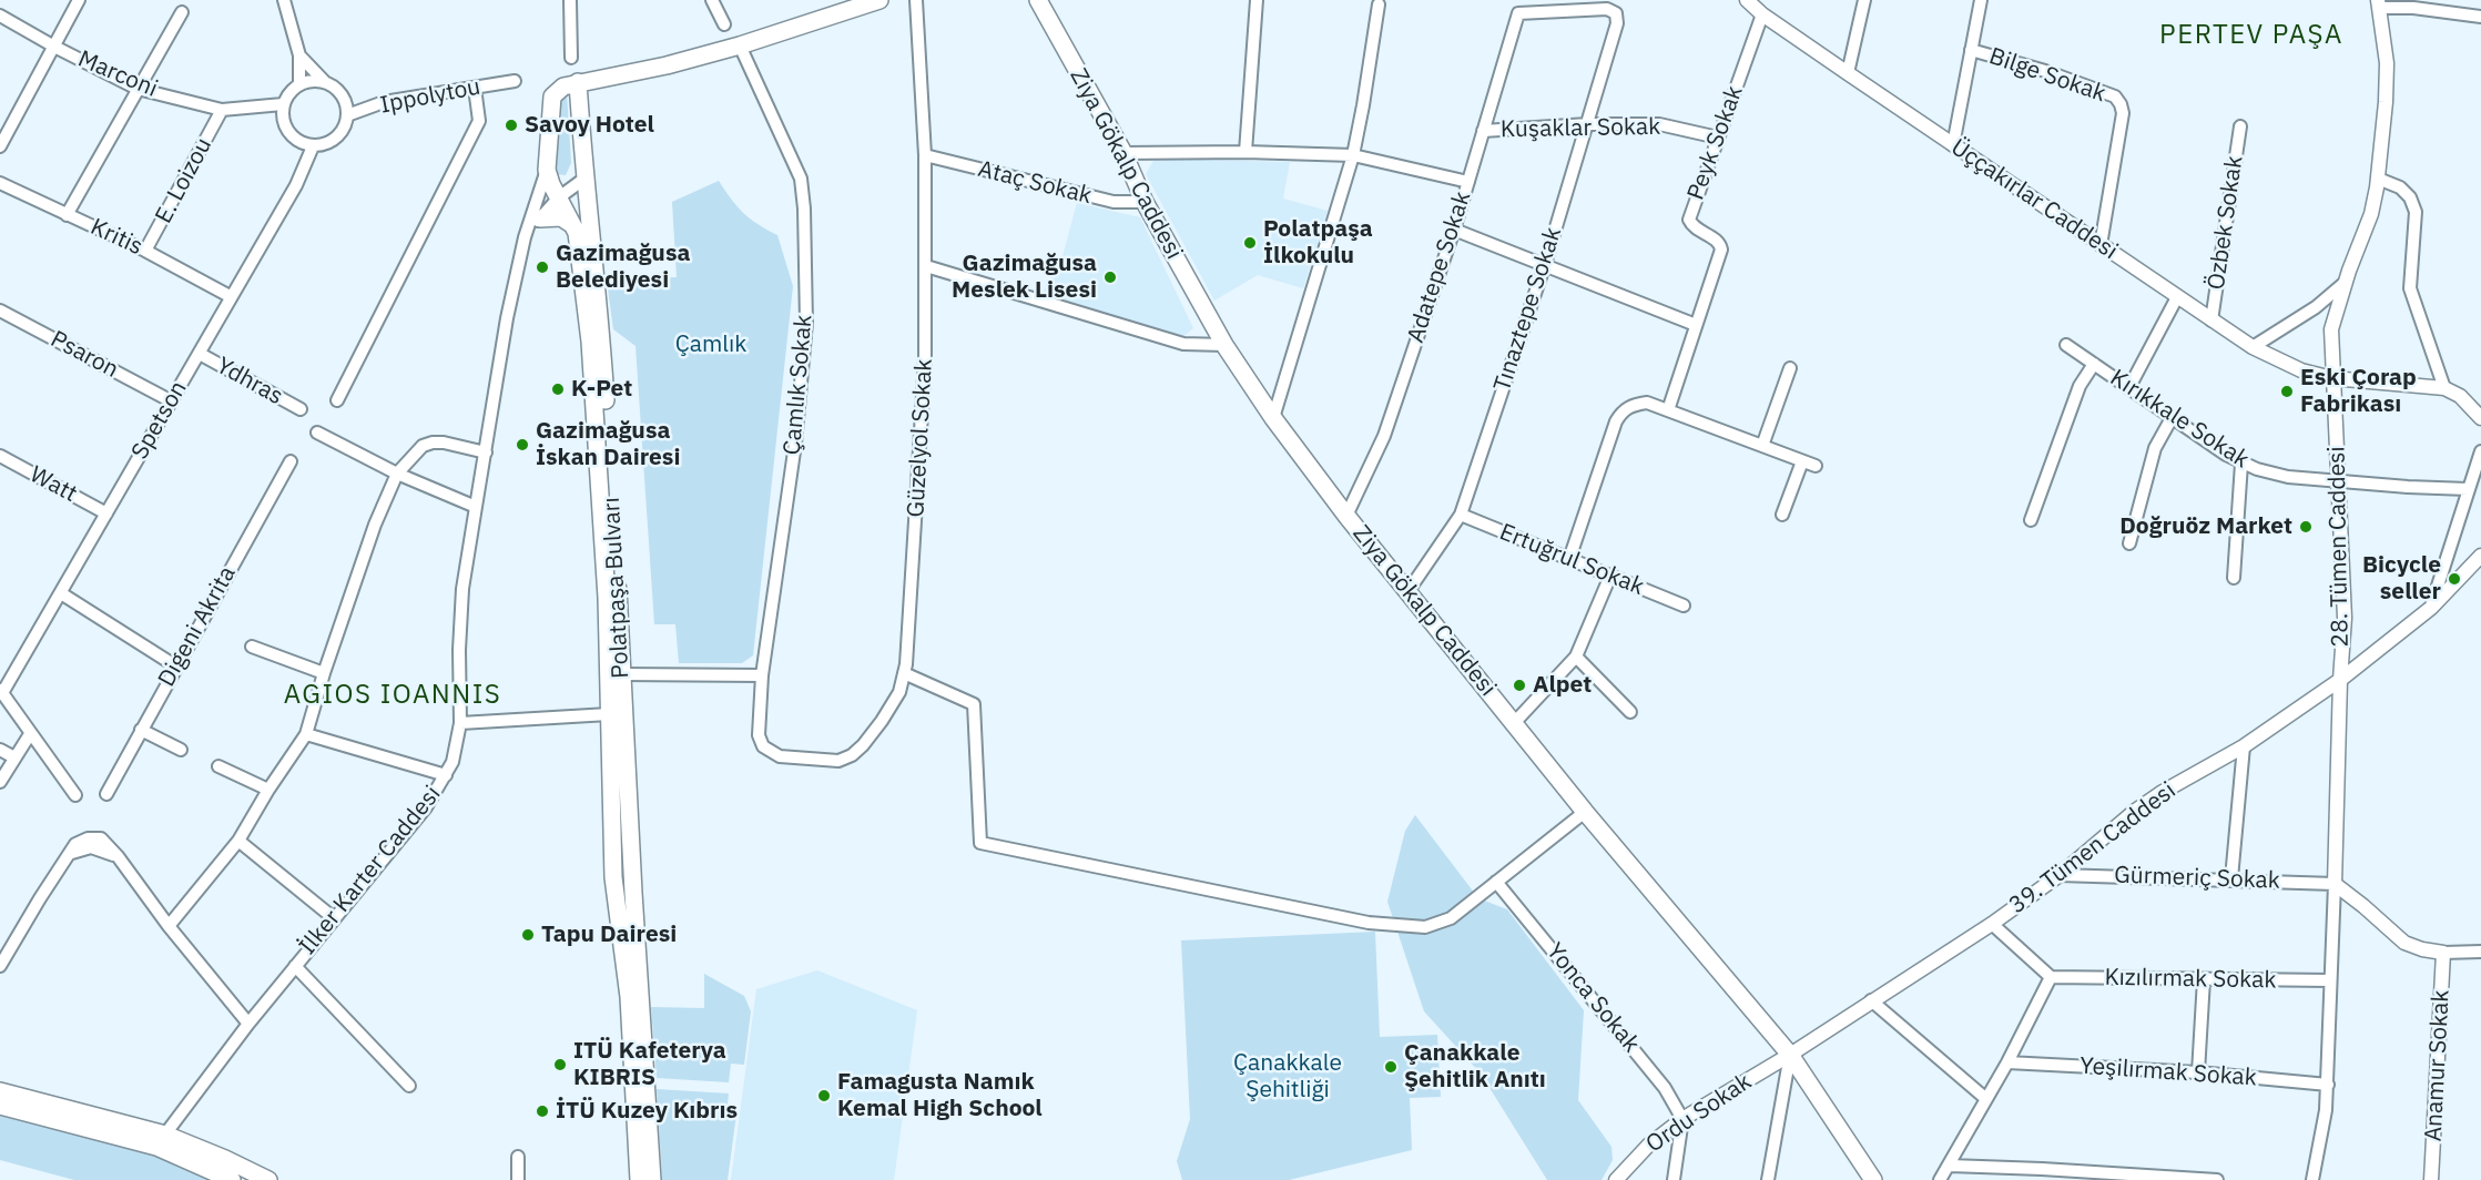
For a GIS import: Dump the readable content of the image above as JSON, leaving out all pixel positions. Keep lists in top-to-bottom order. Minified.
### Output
{"streets":{"main road":["Ziya Gökalp Caddesi","Polatpaşa Bulvarı"],"street":["Marconi","Bilge Sokak","Ippolytou","Kuşaklar Sokak","Peyk Sokak","E. Loizou","Ataç Sokak","Üççakırlar Caddesi","Özbek Sokak","Kritis","Adatepe Sokak","Tınaztepe Sokak","Psaron","Ydhras","Çamlık Sokak","Kırıkkale Sokak","Spetson","Güzelyol Sokak","Watt","28. Tümen Caddesi","Ertuğrul Sokak","Digeni Akrita","39. Tümen Caddesi","İlker Karter Caddesi","Gürmeriç Sokak","Kızılırmak Sokak","Yonca Sokak","Anamur Sokak","Yeşilırmak Sokak","Ordu Sokak"]},"crossings":[["Marconi","Ippolytou"],["Marconi","E. Loizou"],["Marconi","Spetson"],["Bilge Sokak","Üççakırlar Caddesi"],["Ippolytou","Spetson"],["Kuşaklar Sokak","Peyk Sokak"],["Kuşaklar Sokak","Adatepe Sokak"],["Kuşaklar Sokak","Tınaztepe Sokak"],["Peyk Sokak","Üççakırlar Caddesi"],["Ziya Gökalp Caddesi","Ataç Sokak"],["Ziya Gökalp Caddesi","Adatepe Sokak"],["Ziya Gökalp Caddesi","Tınaztepe Sokak"],["Ziya Gökalp Caddesi","39. Tümen Caddesi"],["Ziya Gökalp Caddesi","Ordu Sokak"],["E. Loizou","Kritis"],["Ataç Sokak","Güzelyol Sokak"],["Üççakırlar Caddesi","Özbek Sokak"],["Üççakırlar Caddesi","28. Tümen Caddesi"],["Kritis","Spetson"],["Adatepe Sokak","Tınaztepe Sokak"],["Tınaztepe Sokak","Ertuğrul Sokak"],["Psaron","Spetson"],["Ydhras","Spetson"],["Çamlık Sokak","Güzelyol Sokak"],["Kırıkkale Sokak","28. Tümen Caddesi"],["Spetson","Watt"],["28. Tümen Caddesi","39. Tümen Caddesi"],["28. Tümen Caddesi","Gürmeriç Sokak"],["28. Tümen Caddesi","Kızılırmak Sokak"],["28. Tümen Caddesi","Yeşilırmak Sokak"],["Polatpaşa Bulvarı","İlker Karter Caddesi"],["39. Tümen Caddesi","Gürmeriç Sokak"],["39. Tümen Caddesi","Ordu Sokak"],["Yonca Sokak","Ordu Sokak"]],"districts":["PERTEV PAŞA","AGIOS IOANNIS"],"parks":["Çamlık","Çanakkale Şehitliği"],"places":["Savoy Hotel","Polatpaşa İlkokulu","Gazimağusa Belediyesi","Gazimağusa Meslek Lisesi","K-Pet","Eski Çorap Fabrikası","Gazimağusa İskan Dairesi","Doğruöz Market","Bicycle seller","Alpet","Tapu Dairesi","ITÜ Kafeterya KIBRIS","Çanakkale Şehitlik Anıtı","Famagusta Namık Kemal High School","İTÜ Kuzey Kıbrıs"]}
